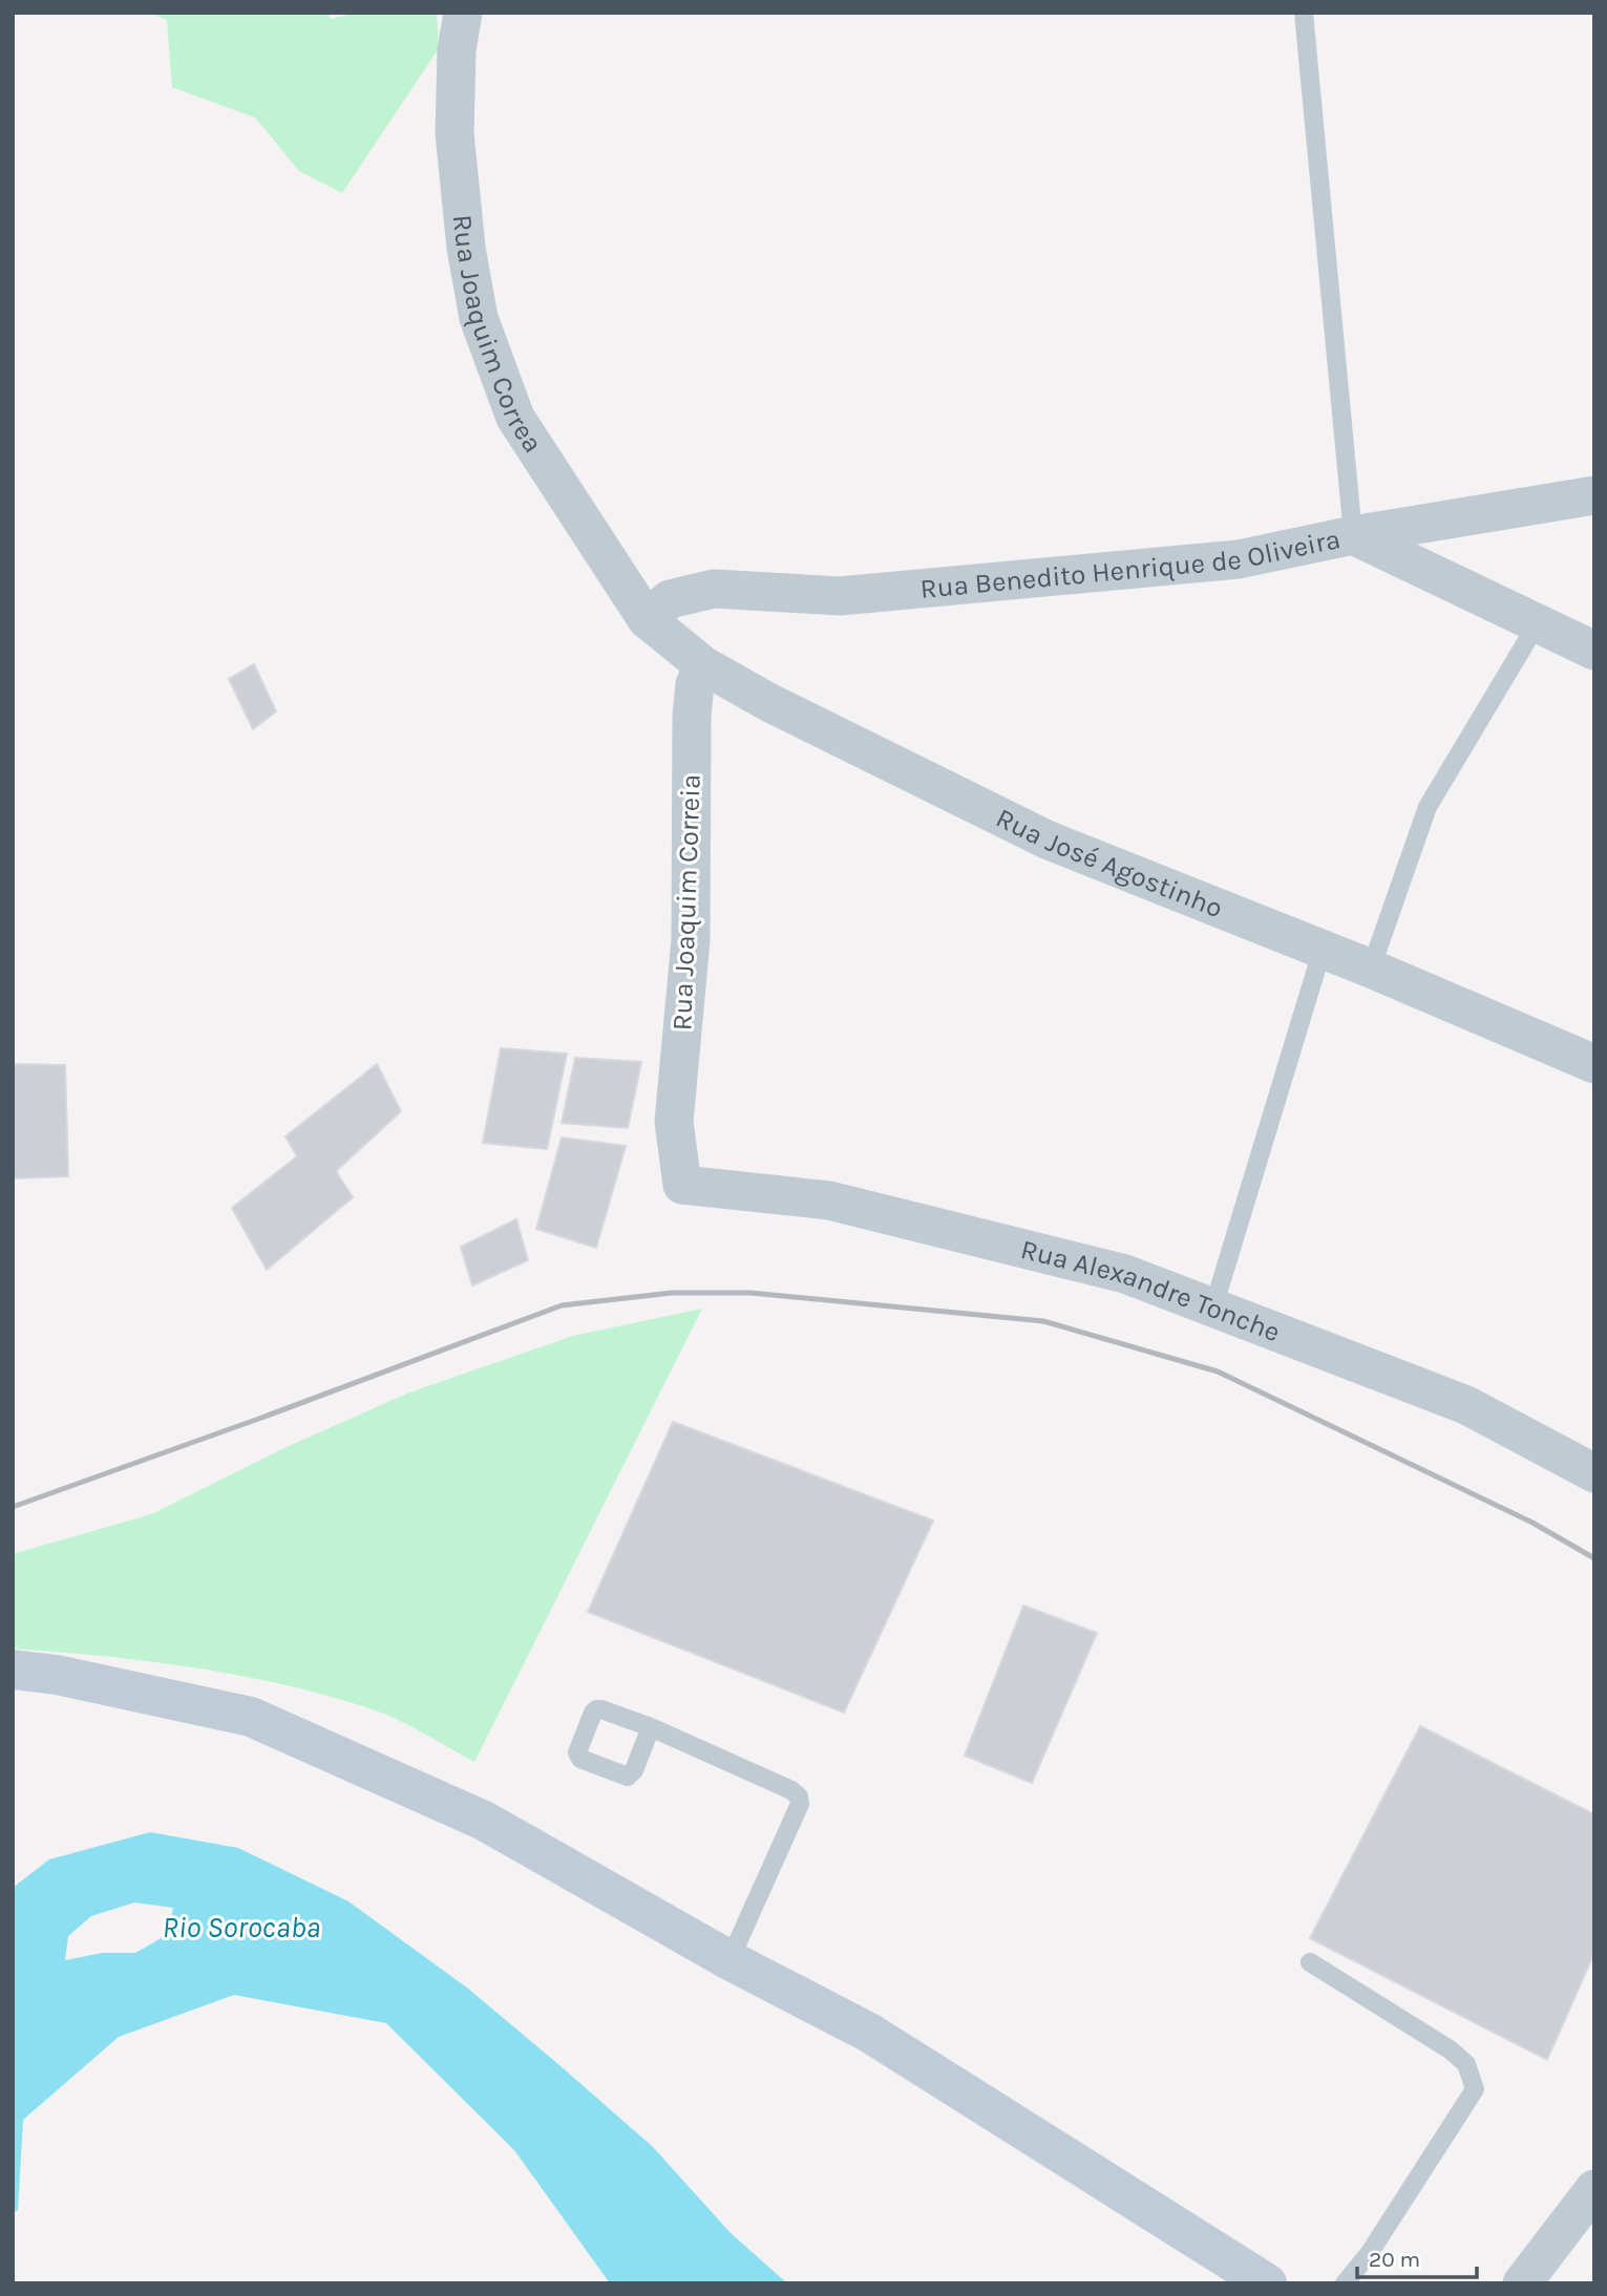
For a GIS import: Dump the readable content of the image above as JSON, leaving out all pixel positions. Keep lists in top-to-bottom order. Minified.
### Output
{"streets":{"street":["Rua Joaquim Correa","Rua Benedito Henrique de Oliveira","Rua José Agostinho","Rua Joaquim Correia","Rua Alexandre Tonche"]},"crossings":[["Rua Joaquim Correa","Rua Benedito Henrique de Oliveira"],["Rua Joaquim Correa","Rua José Agostinho"],["Rua Benedito Henrique de Oliveira","Rua José Agostinho"],["Rua José Agostinho","Rua Joaquim Correia"],["Rua Joaquim Correia","Rua Alexandre Tonche"]],"water":["Rio Sorocaba"],"scale_bar":"20 m"}
